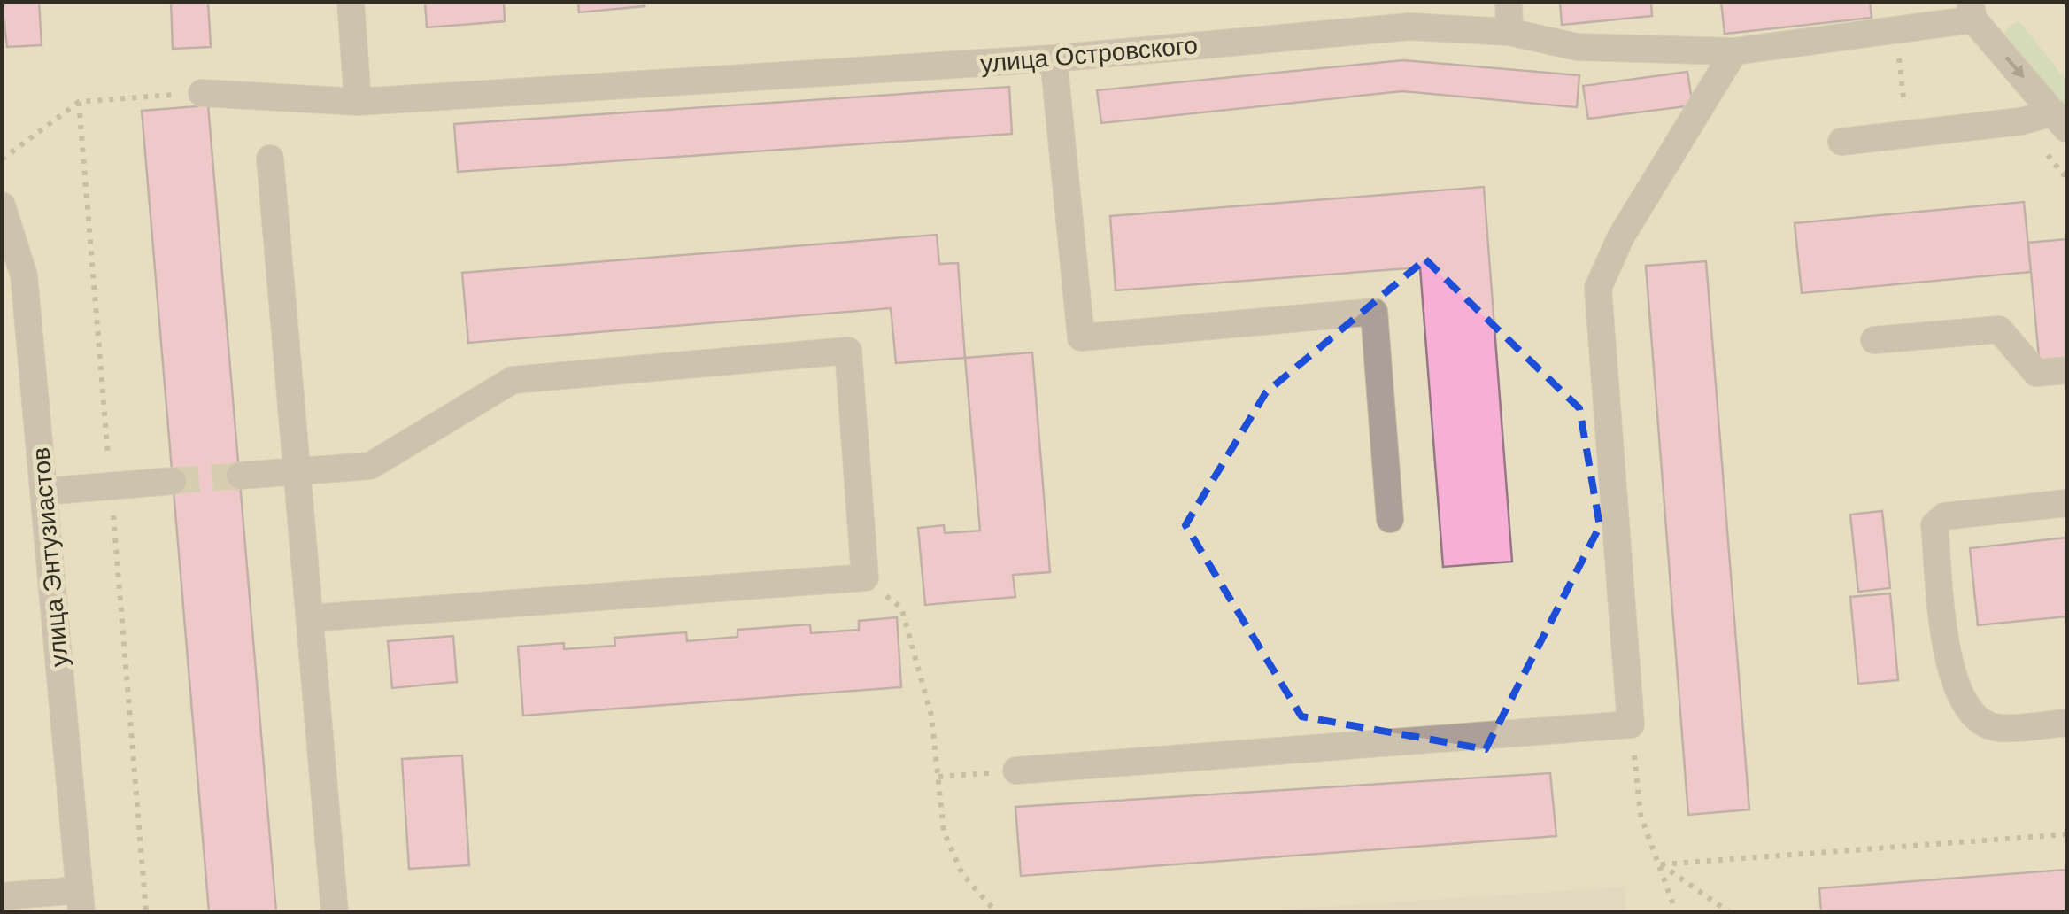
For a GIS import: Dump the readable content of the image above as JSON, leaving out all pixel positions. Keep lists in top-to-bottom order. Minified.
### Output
{"streets":{"street":["улица Островского","улица Энтузиастов"]}}
